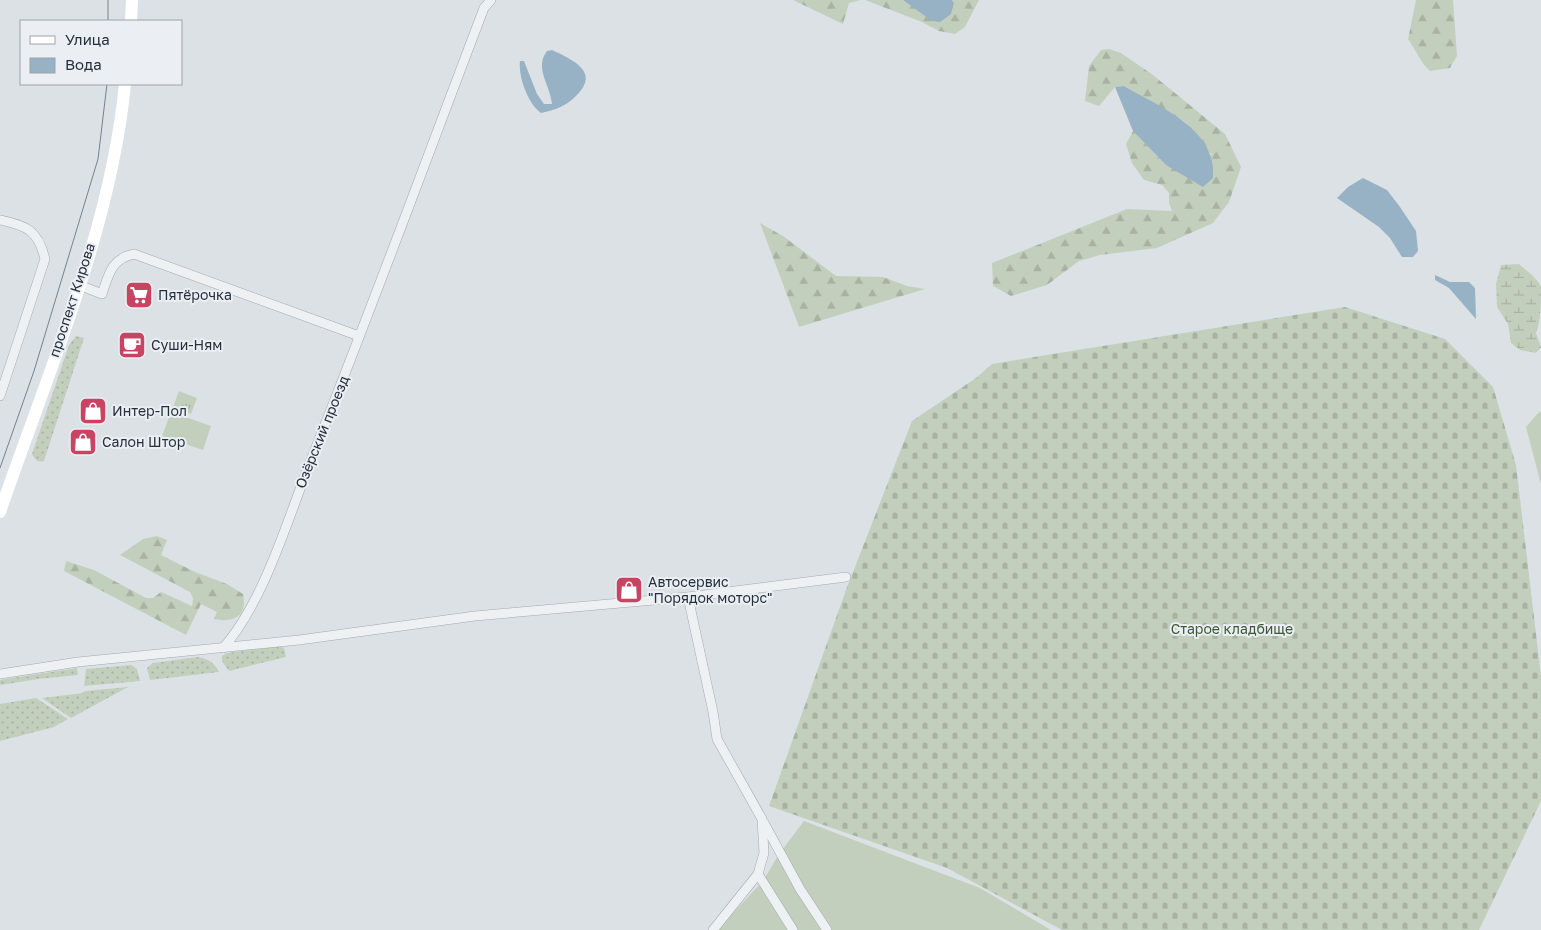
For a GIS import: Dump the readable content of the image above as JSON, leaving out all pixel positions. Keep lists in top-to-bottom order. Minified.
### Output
{"streets":{"main road":["проспект Кирова"],"street":["Озёрский проезд"]},"parks":["Старое кладбище"],"places":{"supermarket":["Пятёрочка"],"cafe":["Суши-Ням"],"shop":["Интер-Пол","Салон Штор","Автосервис \"Порядок моторс\""]},"legend":["Улица","Вода"]}
